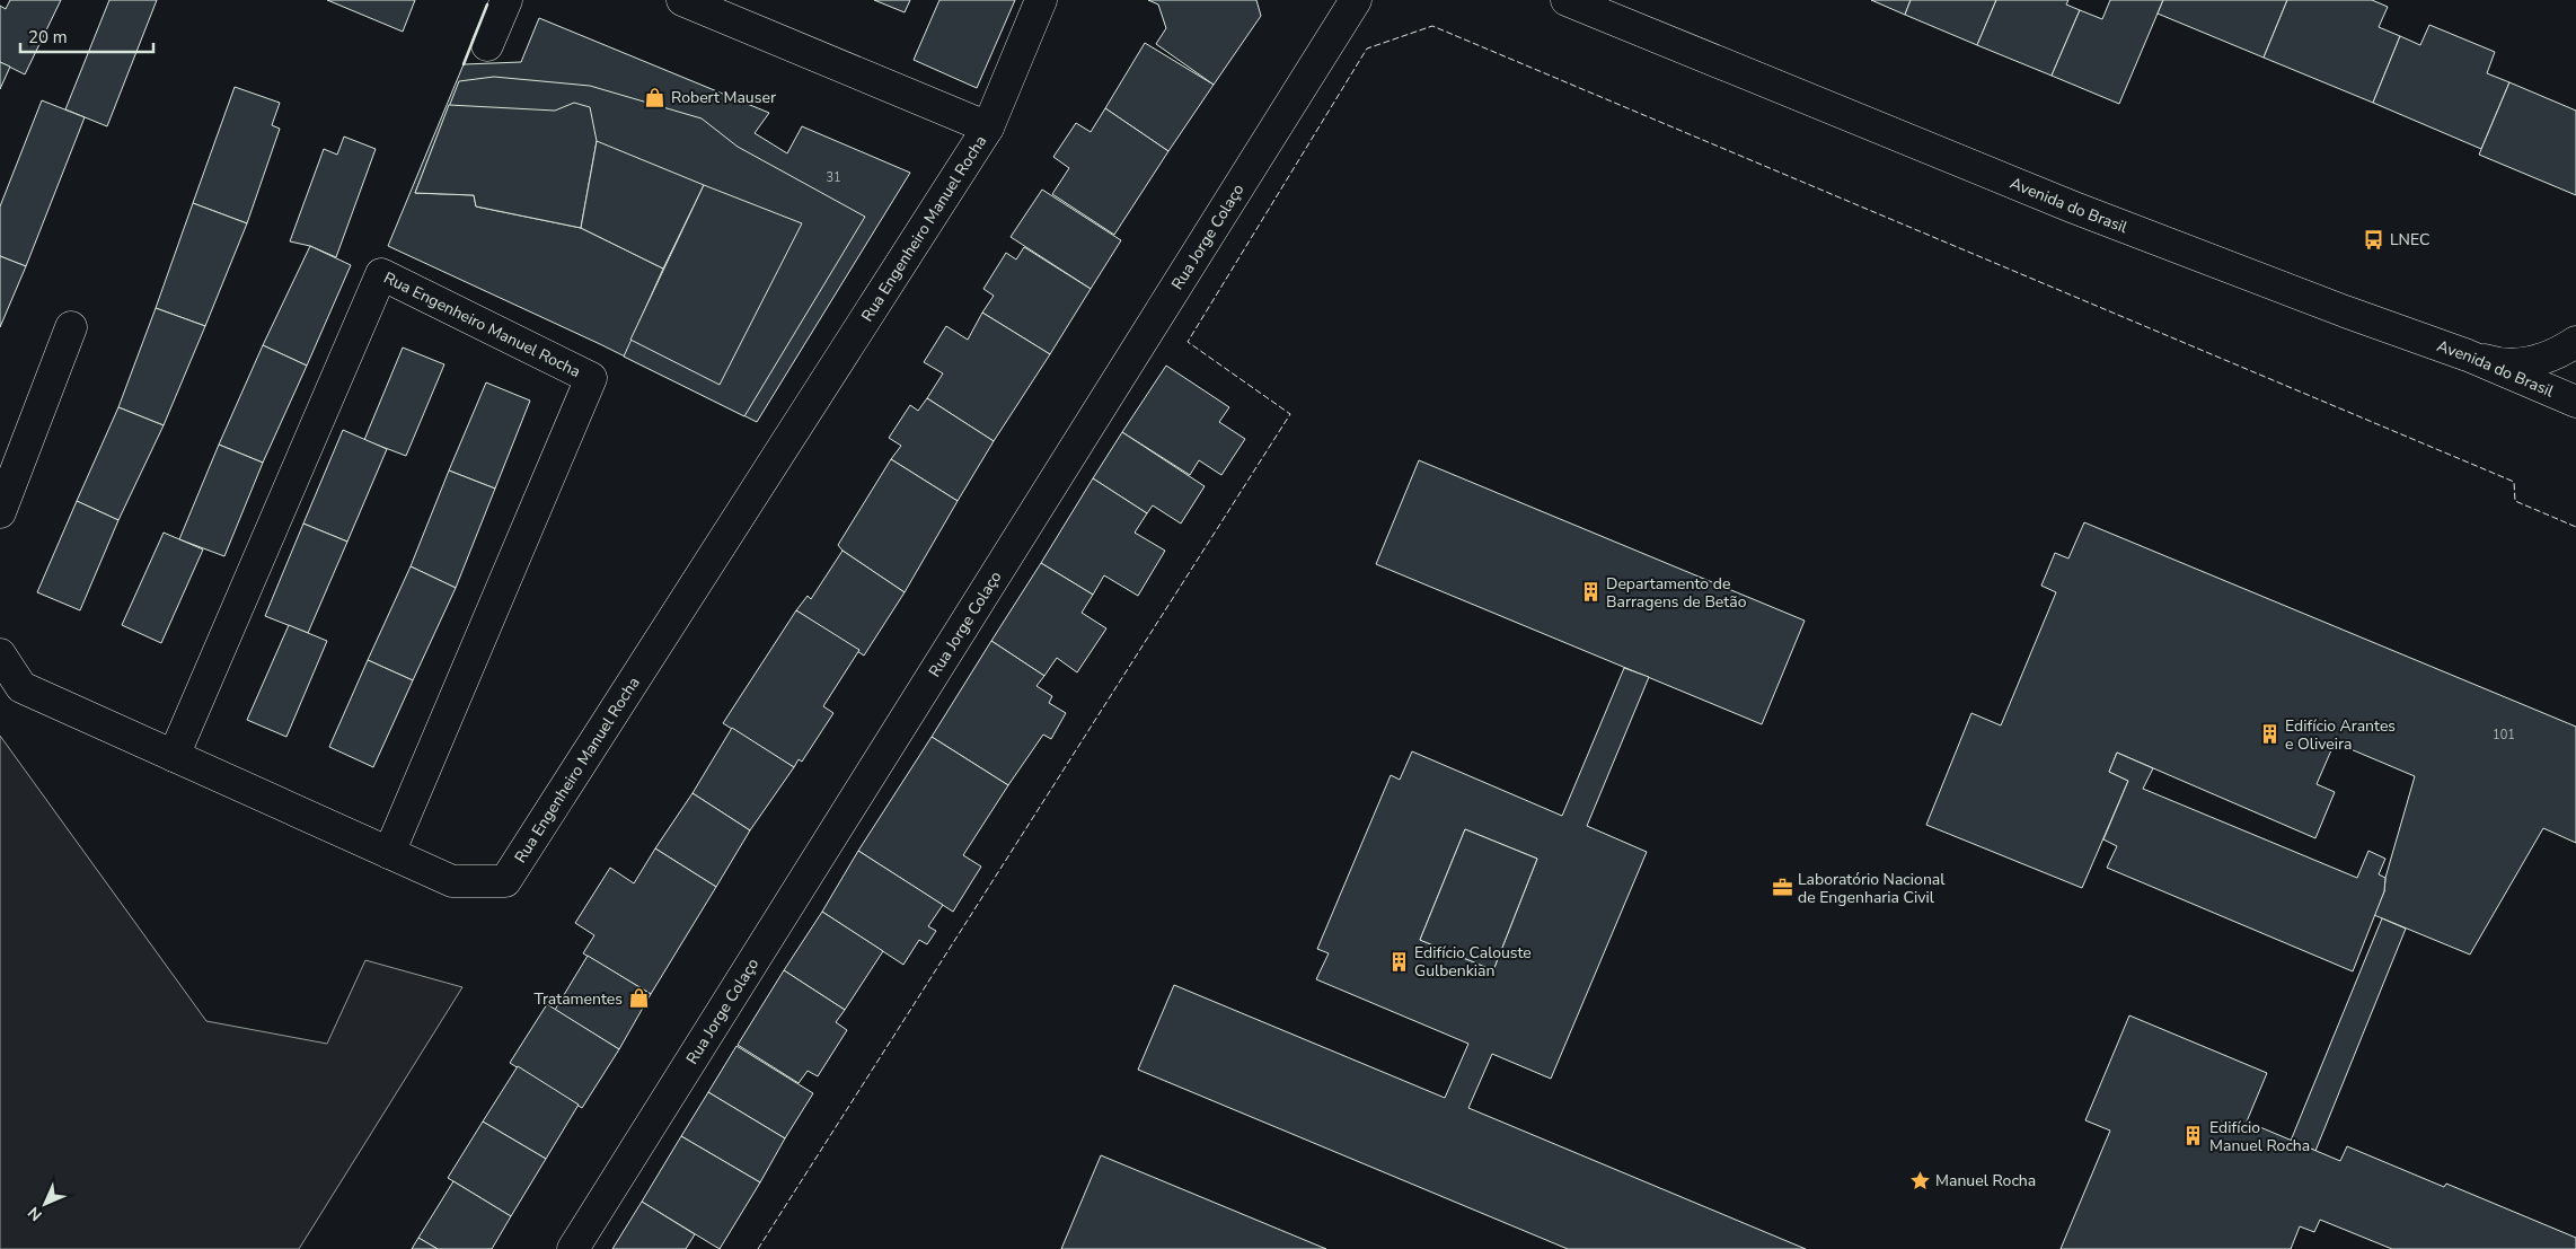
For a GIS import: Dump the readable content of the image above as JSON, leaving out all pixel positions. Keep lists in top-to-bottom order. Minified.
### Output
{"streets":{"street":["Avenida do Brasil","Rua Engenheiro Manuel Rocha","Rua Jorge Colaço"]},"places":{"shop":["Robert Mauser","Tratamentes"],"bus stop":["LNEC"],"building":["Departamento de Barragens de Betão","Edifício Arantes e Oliveira","Edifício Calouste Gulbenkian","Edifício Manuel Rocha"],"office":["Laboratório Nacional de Engenharia Civil"],"place":["Manuel Rocha"]},"house_numbers":["31","101"],"scale_bar":"20 m","north":"bottom left"}
